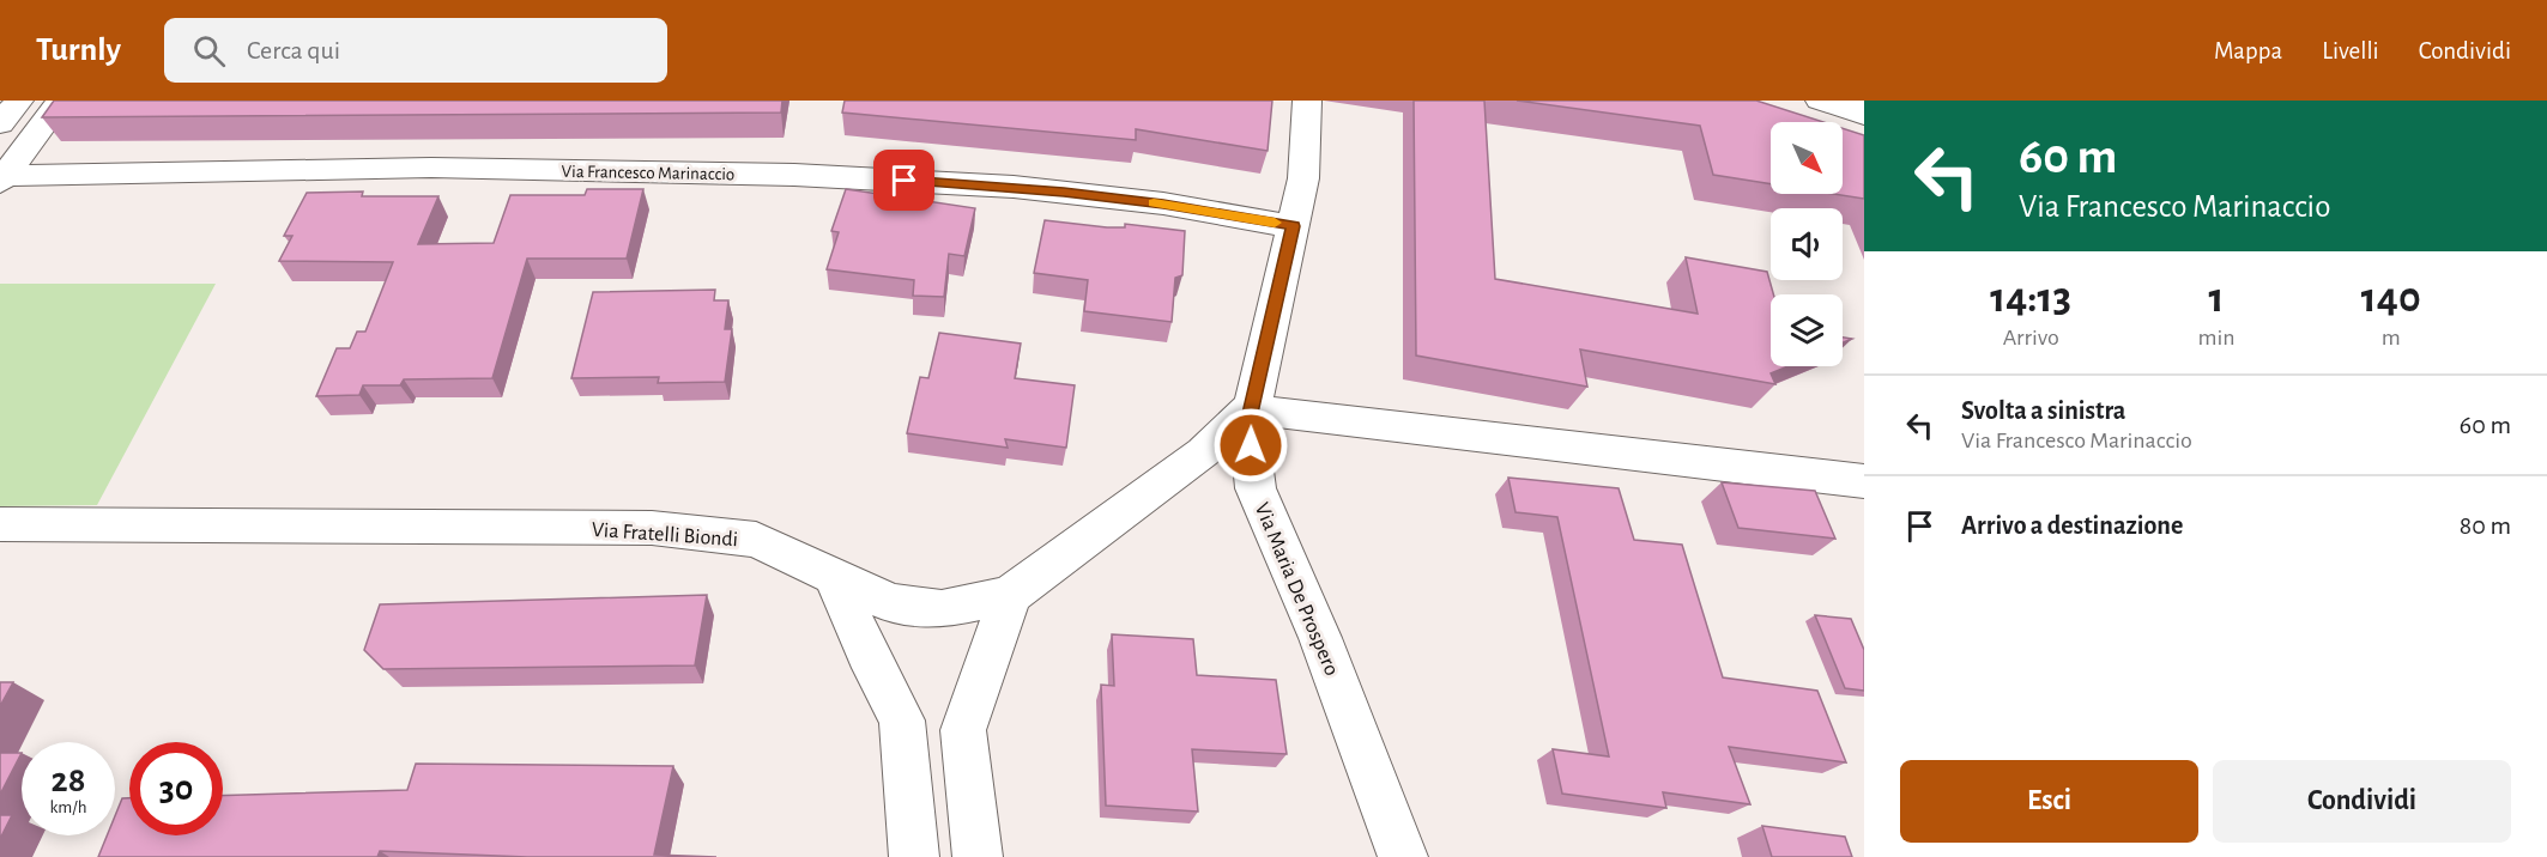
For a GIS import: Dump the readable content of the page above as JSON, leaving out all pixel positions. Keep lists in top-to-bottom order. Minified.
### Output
{"streets":{"street":["Via Francesco Marinaccio","Via Fratelli Biondi","Via Maria De Prospero"]},"crossings":[["Via Francesco Marinaccio","Via Maria De Prospero"],["Via Fratelli Biondi","Via Maria De Prospero"]],"north":"bottom right","page":{"header":"Turnly","search":"Cerca qui","nav":["Mappa","Livelli","Condividi"],"turn":["60 m","Via Francesco Marinaccio"],"eta":["14:13","Arrivo","1","min","140","m"],"list":[{"name":"Svolta a sinistra","note":"Via Francesco Marinaccio","value":"60 m"},{"name":"Arrivo a destinazione","value":"80 m"}],"speed":"28 km/h","limit":"30","buttons":["Esci","Condividi"]}}
